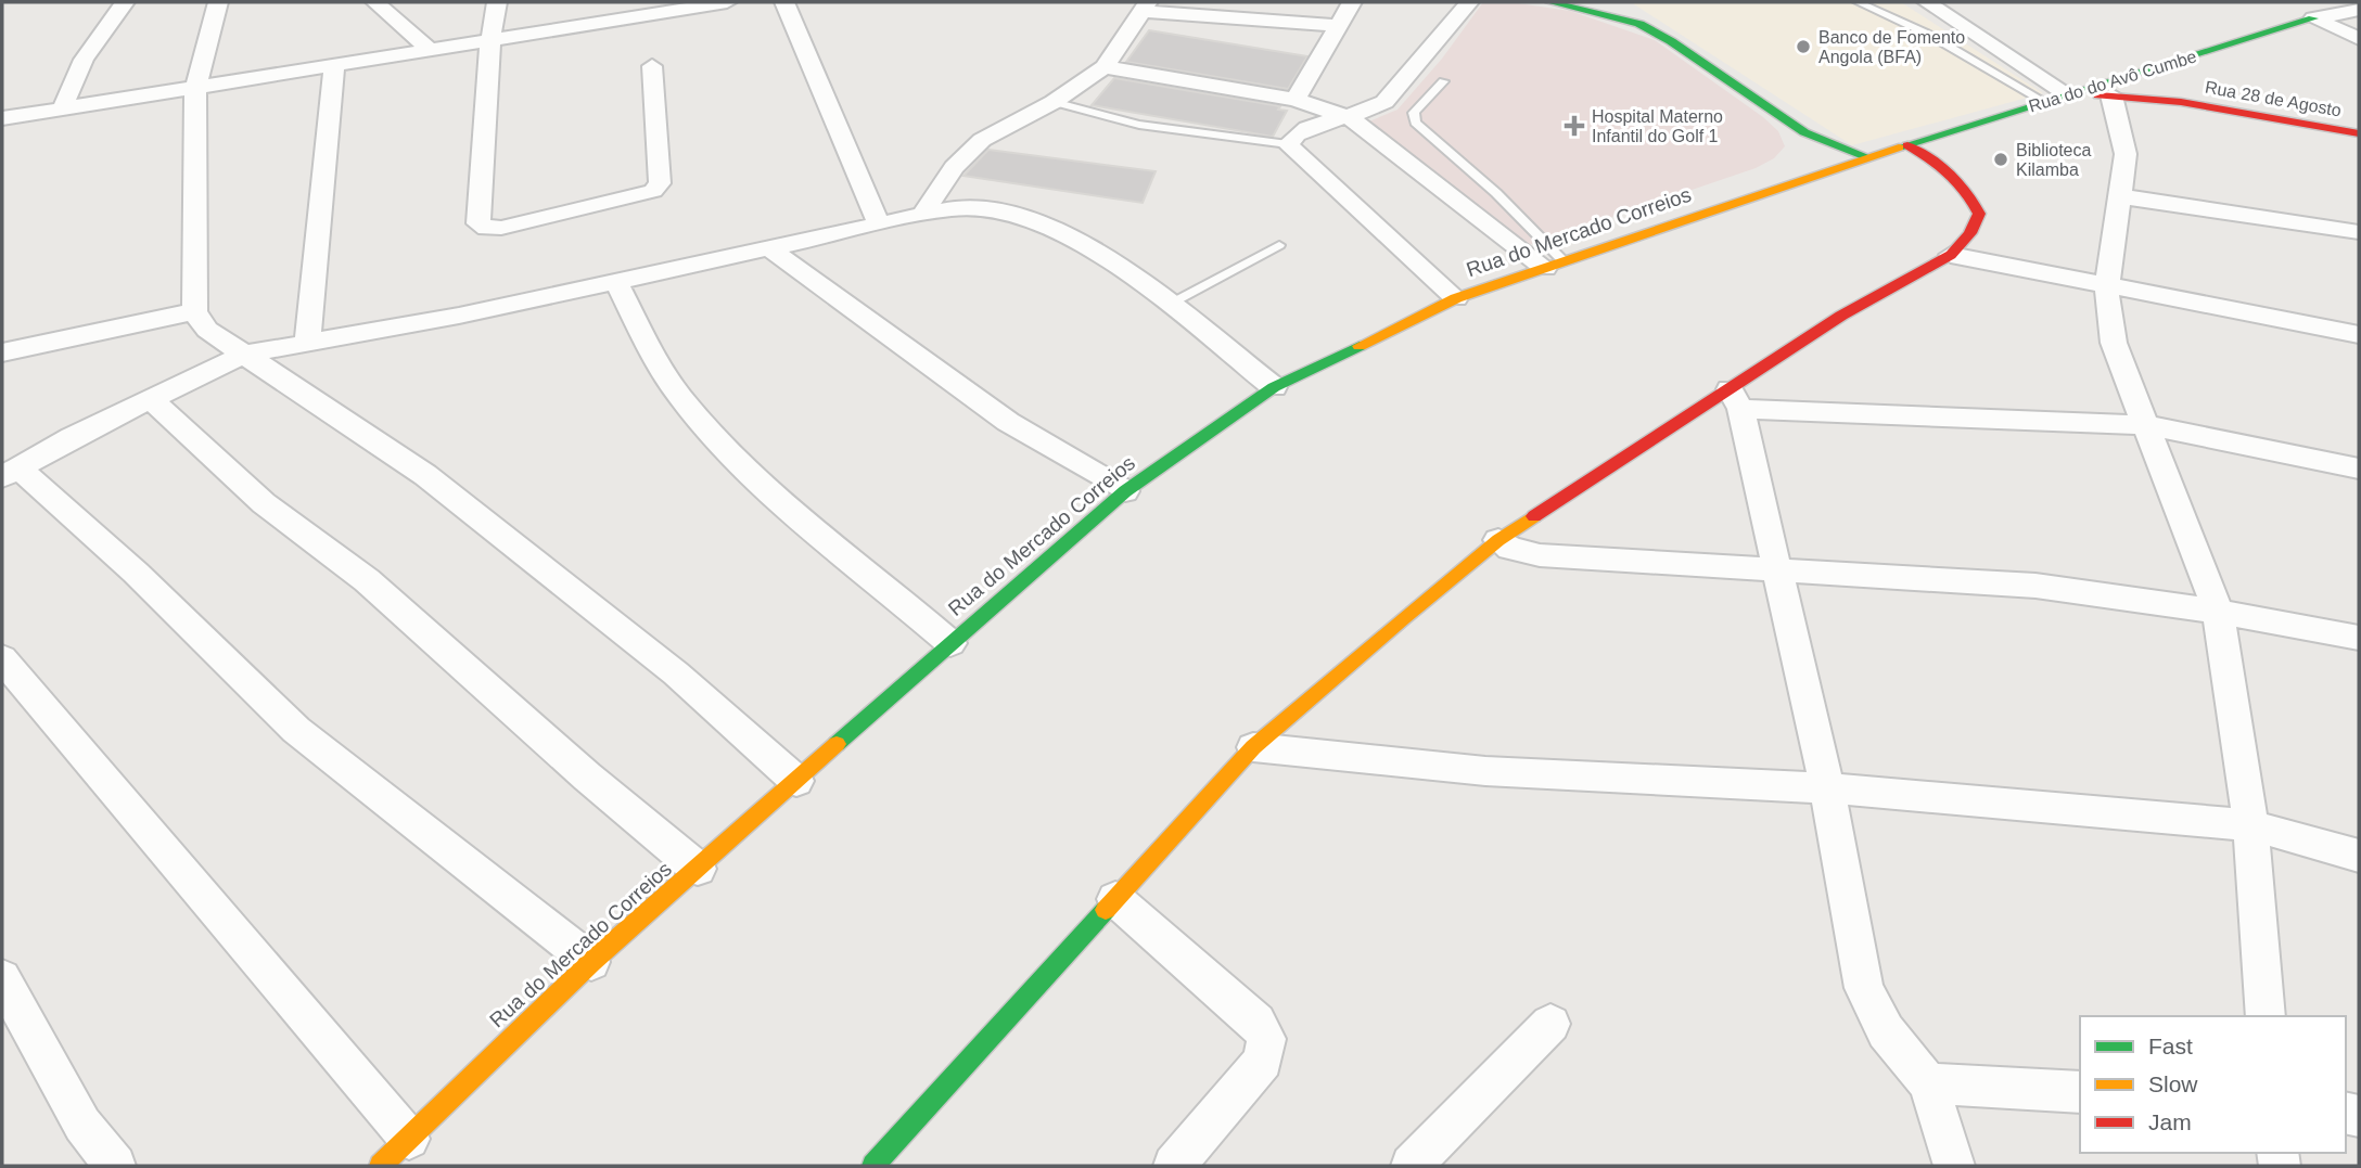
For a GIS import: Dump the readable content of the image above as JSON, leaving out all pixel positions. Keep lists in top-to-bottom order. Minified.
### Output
{"streets":{"street":["Rua do do Avô Cumbe","Rua 28 de Agosto","Rua do Mercado Correios"]},"crossings":[["Rua do do Avô Cumbe","Rua 28 de Agosto"],["Rua do do Avô Cumbe","Rua do Mercado Correios"]],"places":{"other":["Banco de Fomento Angola (BFA)","Biblioteca Kilamba"],"health":["Hospital Materno Infantil do Golf 1"]},"legend":["Fast","Slow","Jam"]}
